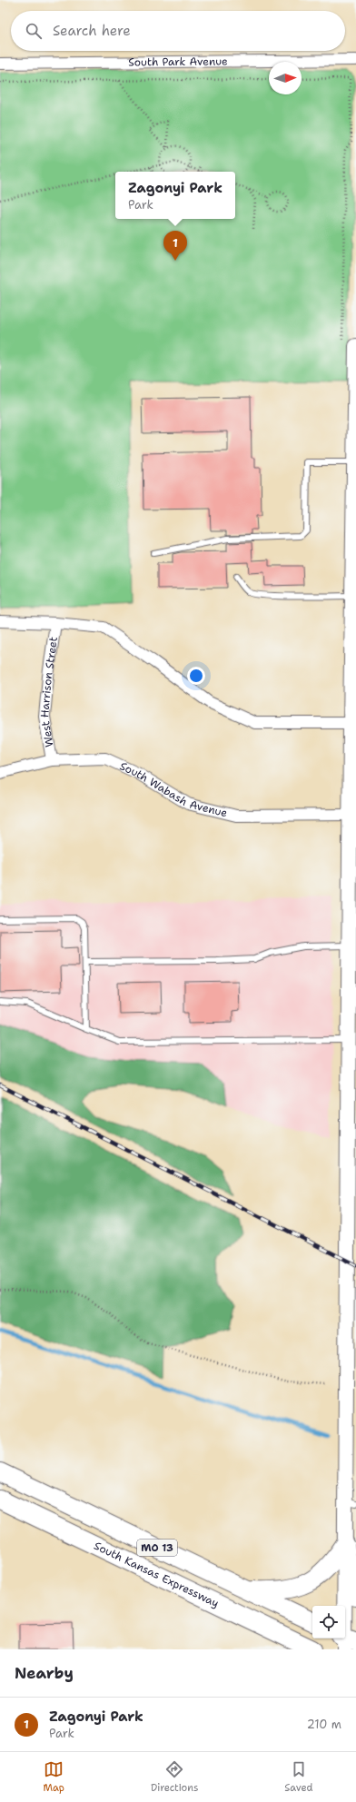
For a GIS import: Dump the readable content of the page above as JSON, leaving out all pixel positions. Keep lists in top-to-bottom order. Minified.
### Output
{"streets":{"main road":["MO 13","South Kansas Expressway"],"street":["South Park Avenue","West Harrison Street","South Wabash Avenue"]},"crossings":[["West Harrison Street","South Wabash Avenue"]],"north":"right","page":{"search":"Search here","popup":["Zagonyi Park","Park"],"pins":"1","heading":"Nearby","list":[{"mark":"1","name":"Zagonyi Park","note":"Park","value":"210 m"}],"nav":["Map","Directions","Saved"]}}
